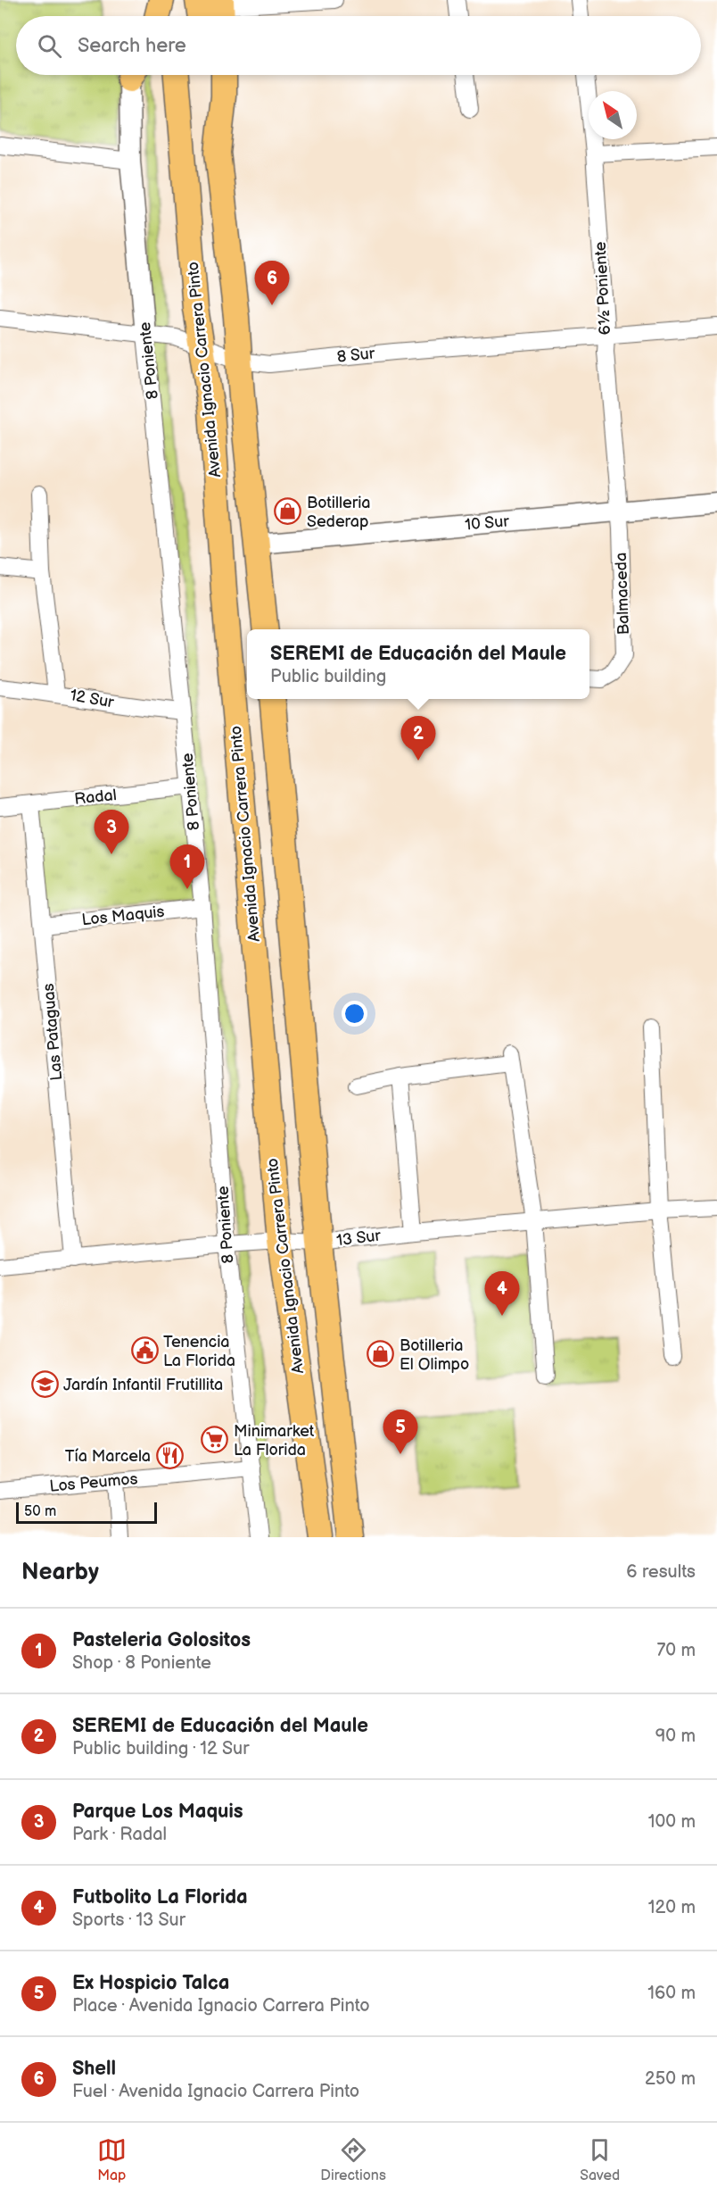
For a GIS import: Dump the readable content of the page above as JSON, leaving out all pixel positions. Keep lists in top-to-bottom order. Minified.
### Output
{"streets":{"main road":["Avenida Ignacio Carrera Pinto"],"street":["6½ Poniente","8 Sur","8 Poniente","10 Sur","Balmaceda","12 Sur","Radal","Los Maquis","Las Pataguas","13 Sur","Los Peumos"]},"crossings":[["6½ Poniente","8 Sur"],["6½ Poniente","10 Sur"],["6½ Poniente","Balmaceda"],["8 Sur","8 Poniente"],["8 Sur","Avenida Ignacio Carrera Pinto"],["8 Poniente","12 Sur"],["8 Poniente","Radal"],["8 Poniente","Los Maquis"],["8 Poniente","13 Sur"],["8 Poniente","Los Peumos"],["Avenida Ignacio Carrera Pinto","13 Sur"],["10 Sur","Balmaceda"],["Radal","Las Pataguas"],["Los Maquis","Las Pataguas"],["Las Pataguas","13 Sur"]],"places":{"shop":["Botilleria Sederap","Botilleria El Olimpo"],"public building":["Tenencia La Florida"],"school or university":["Jardín Infantil Frutillita"],"supermarket":["Minimarket La Florida"],"restaurant":["Tía Marcela"]},"scale_bar":"50 m","north":"top left","page":{"search":"Search here","pins":["6","2","3","1","4","5"],"popup":["SEREMI de Educación del Maule","Public building"],"scale":"50 m","heading":["Nearby","6 results"],"list":[{"mark":"1","name":"Pasteleria Golositos","note":"Shop · 8 Poniente","value":"70 m"},{"mark":"2","name":"SEREMI de Educación del Maule","note":"Public building · 12 Sur","value":"90 m"},{"mark":"3","name":"Parque Los Maquis","note":"Park · Radal","value":"100 m"},{"mark":"4","name":"Futbolito La Florida","note":"Sports · 13 Sur","value":"120 m"},{"mark":"5","name":"Ex Hospicio Talca","note":"Place · Avenida Ignacio Carrera Pinto","value":"160 m"},{"mark":"6","name":"Shell","note":"Fuel · Avenida Ignacio Carrera Pinto","value":"250 m"}],"nav":["Map","Directions","Saved"]}}
